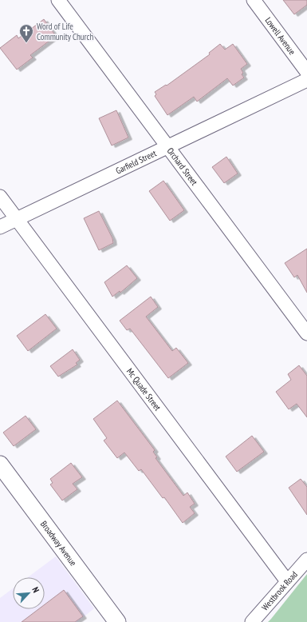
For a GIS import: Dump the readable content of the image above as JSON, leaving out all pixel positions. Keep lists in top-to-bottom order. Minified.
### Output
{"streets":{"street":["Lowell Avenue","Garfield Street","Orchard Street","Mc Quade Street","Broadway Avenue","Westbrook Road"]},"crossings":[["Garfield Street","Orchard Street"],["Garfield Street","Mc Quade Street"],["Mc Quade Street","Westbrook Road"]],"places":{"church":["Word of Life Community Church"]},"north":"top right"}
